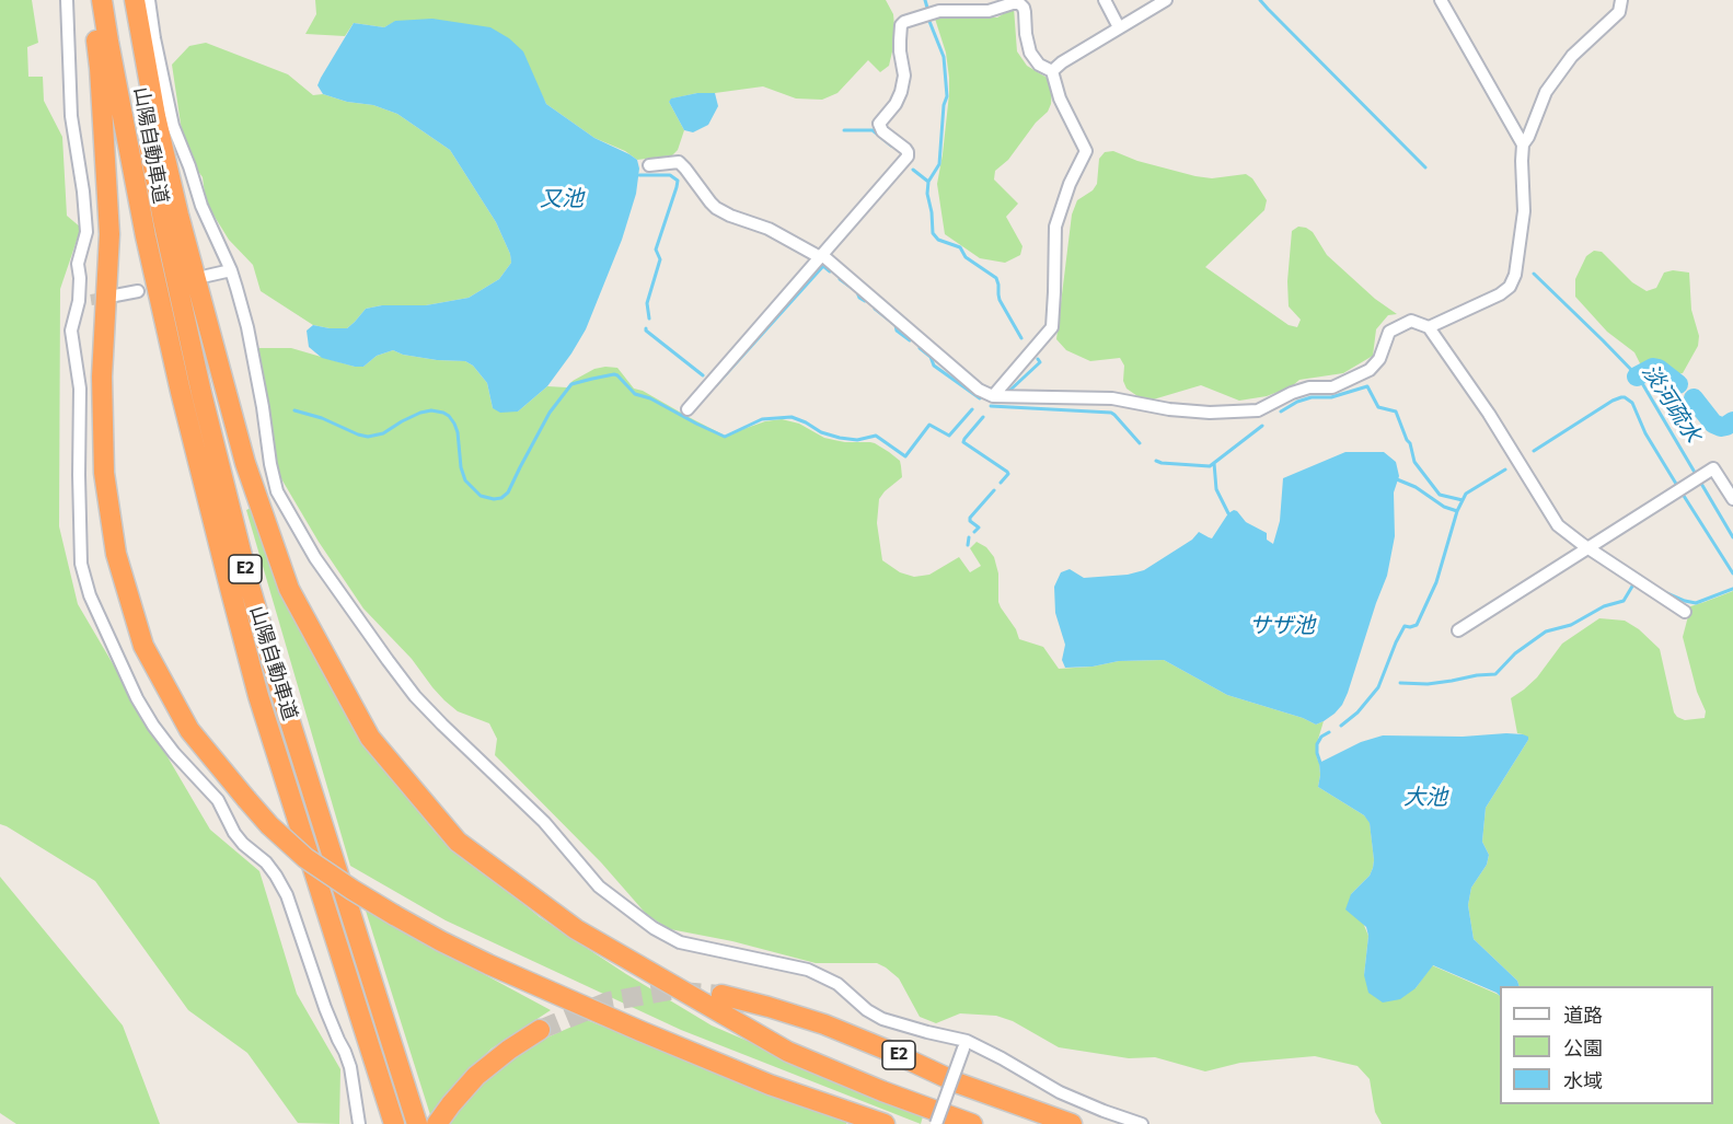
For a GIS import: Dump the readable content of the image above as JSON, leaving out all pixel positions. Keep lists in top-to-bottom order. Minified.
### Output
{"streets":{"highway":["山陽自動車道","E2"]},"water":["又池","淡河疏水","サザ池","大池"],"legend":["道路","公園","水域"]}
